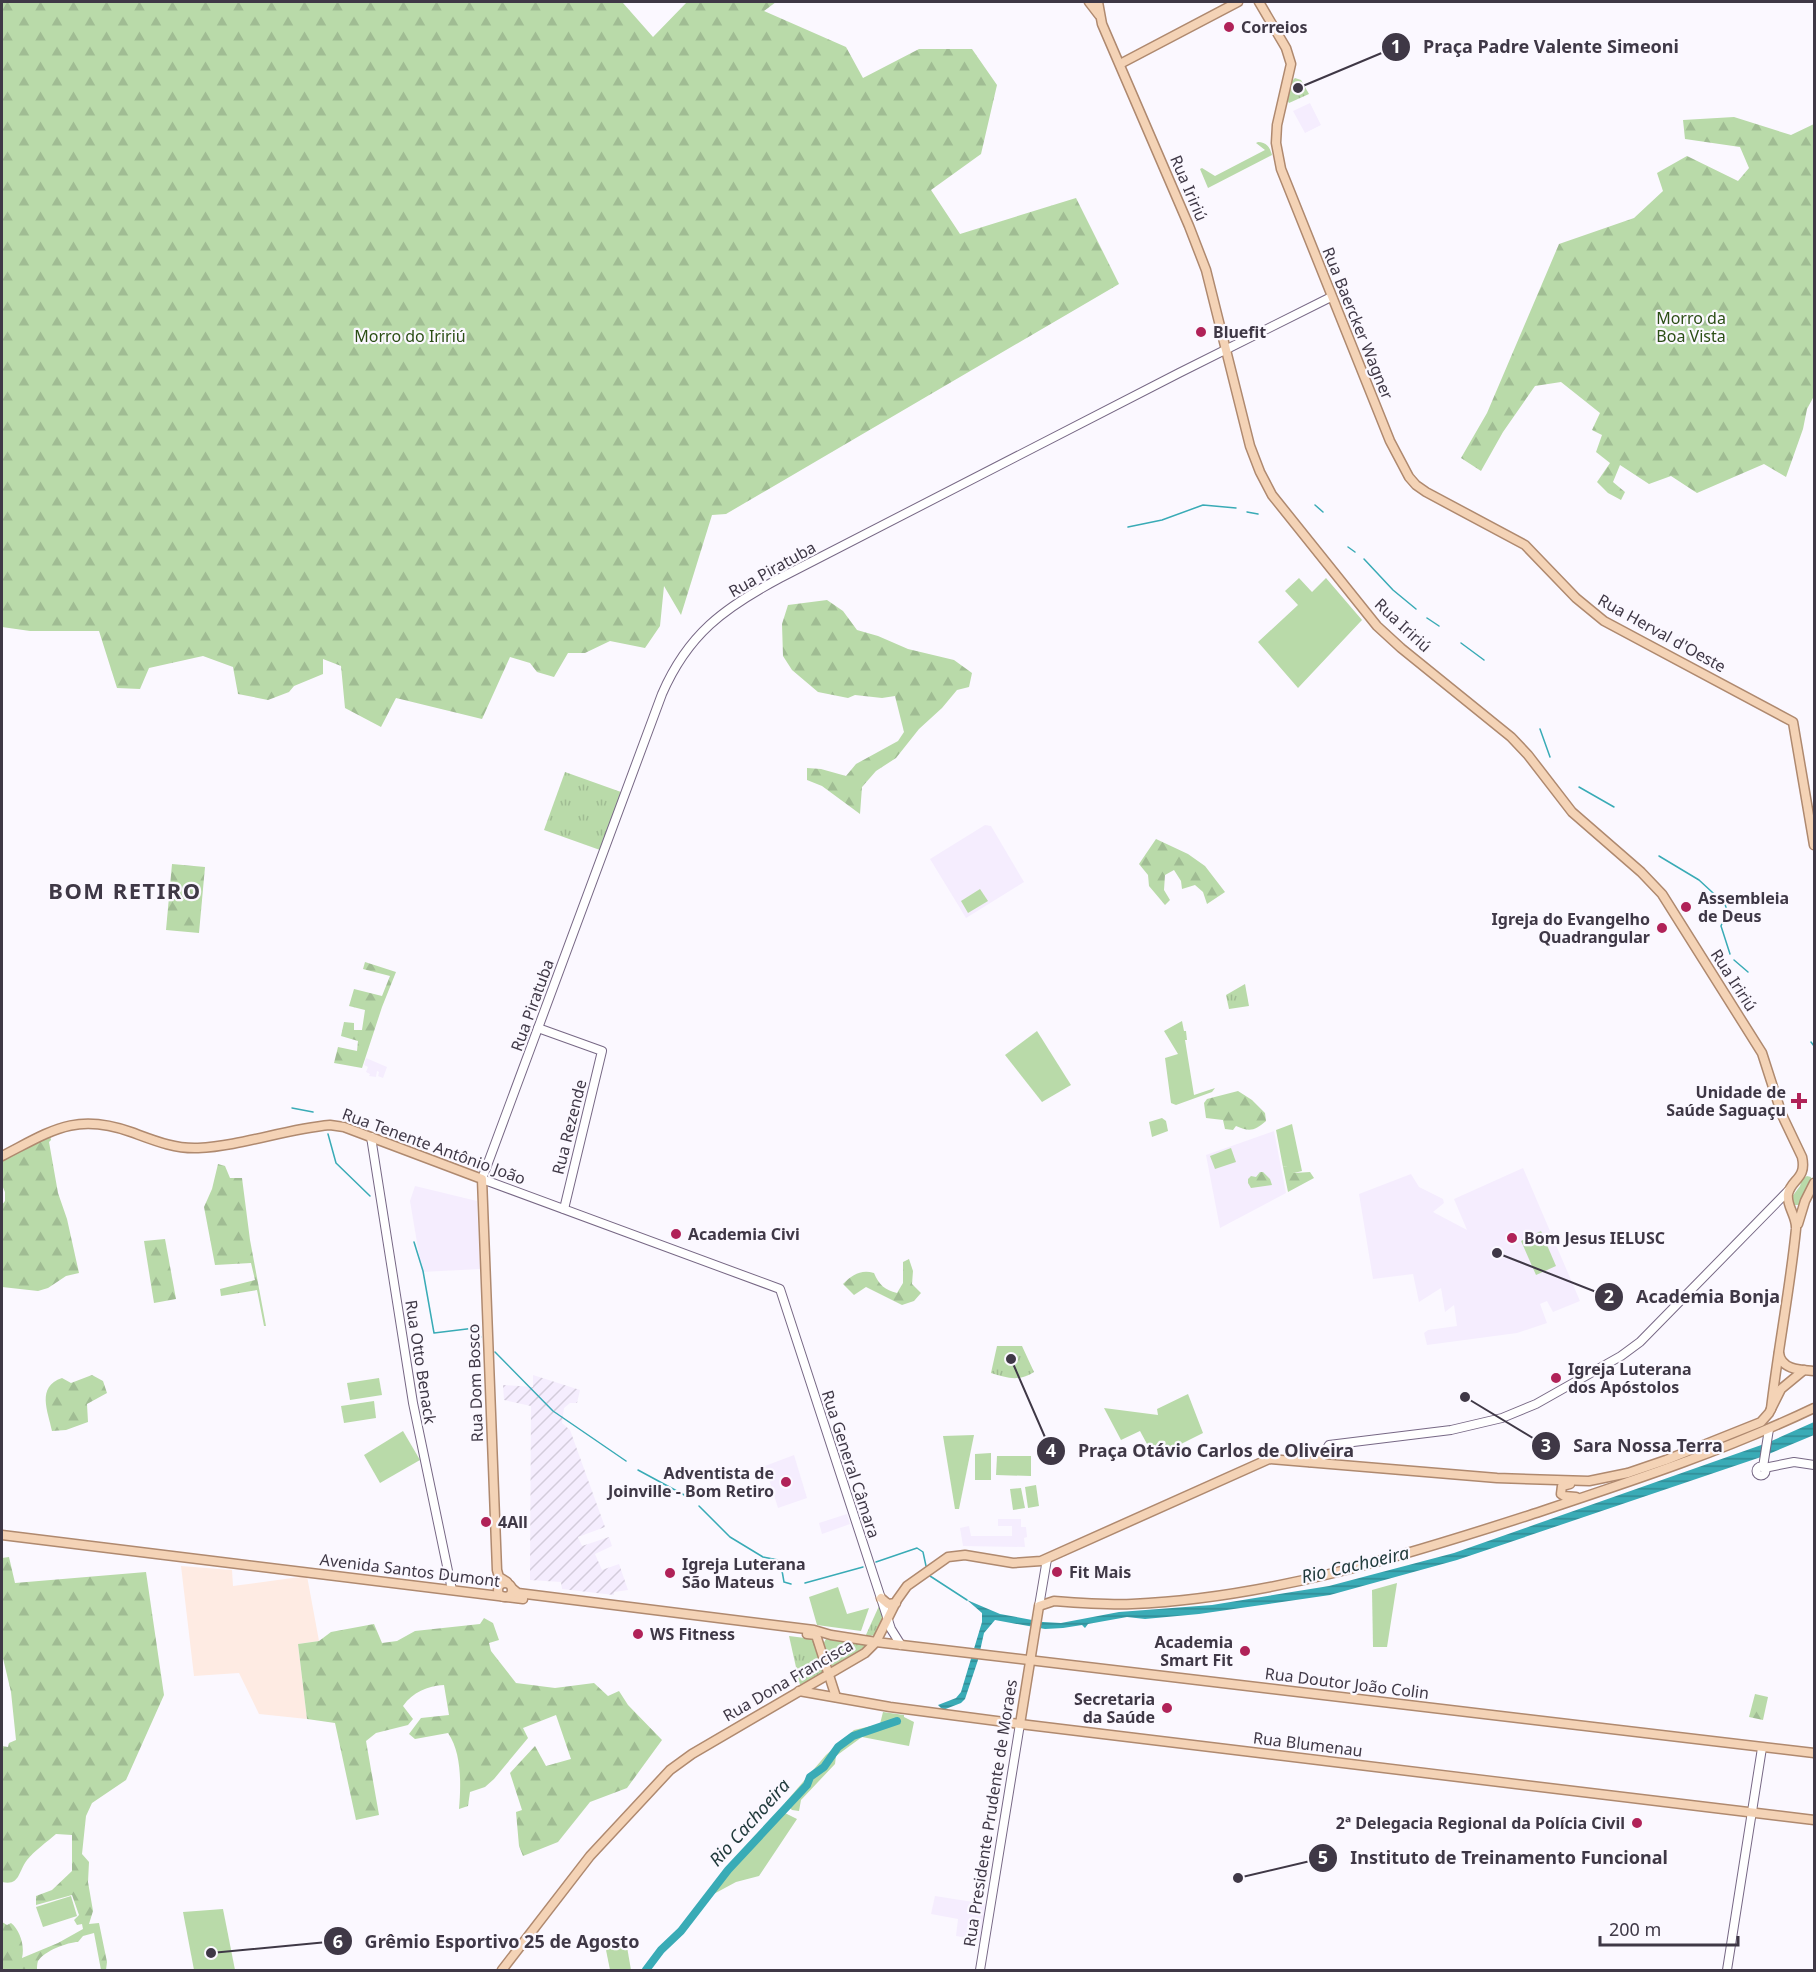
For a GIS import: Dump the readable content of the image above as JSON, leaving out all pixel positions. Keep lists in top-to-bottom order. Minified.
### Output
{"streets":{"main road":["Rua Iririú","Rua Baercker Wagner","Rua Piratuba","Rua Herval d'Oeste","Rua Rezende","Rua Tenente Antônio João","Rua Otto Benack","Rua Dom Bosco","Rua General Câmara","Avenida Santos Dumont","Rua Dona Francisca","Rua Doutor João Colin","Rua Blumenau","Rua Presidente Prudente de Moraes"]},"crossings":[["Rua Iririú","Rua Piratuba"],["Rua Baercker Wagner","Rua Piratuba"],["Rua Baercker Wagner","Rua Herval d'Oeste"],["Rua Piratuba","Rua Rezende"],["Rua Piratuba","Rua Tenente Antônio João"],["Rua Piratuba","Rua Dom Bosco"],["Rua Rezende","Rua Tenente Antônio João"],["Rua Tenente Antônio João","Rua Otto Benack"],["Rua Tenente Antônio João","Rua Dom Bosco"],["Rua Tenente Antônio João","Rua General Câmara"],["Rua Otto Benack","Avenida Santos Dumont"],["Rua Dom Bosco","Avenida Santos Dumont"],["Rua General Câmara","Rua Dona Francisca"],["Rua General Câmara","Rua Doutor João Colin"],["Avenida Santos Dumont","Rua Dona Francisca"],["Avenida Santos Dumont","Rua Doutor João Colin"],["Rua Dona Francisca","Rua Doutor João Colin"],["Rua Dona Francisca","Rua Blumenau"],["Rua Doutor João Colin","Rua Presidente Prudente de Moraes"],["Rua Blumenau","Rua Presidente Prudente de Moraes"]],"districts":["BOM RETIRO"],"water":["Rio Cachoeira"],"parks":["Morro da Boa Vista","Morro do Iririú"],"places":{"other":["Correios","Praça Padre Valente Simeoni","Bluefit","Assembleia de Deus","Igreja do Evangelho Quadrangular","Academia Civi","Bom Jesus IELUSC","Academia Bonja","Praça Otávio Carlos de Oliveira","Igreja Luterana dos Apóstolos","Sara Nossa Terra","Adventista de Joinville - Bom Retiro","4All","Fit Mais","Igreja Luterana São Mateus","WS Fitness","Academia Smart Fit","Secretaria da Saúde","2ª Delegacia Regional da Polícia Civil","Instituto de Treinamento Funcional","Grêmio Esportivo 25 de Agosto"],"health":["Unidade de Saúde Saguaçu"]},"scale_bar":"200 m"}
